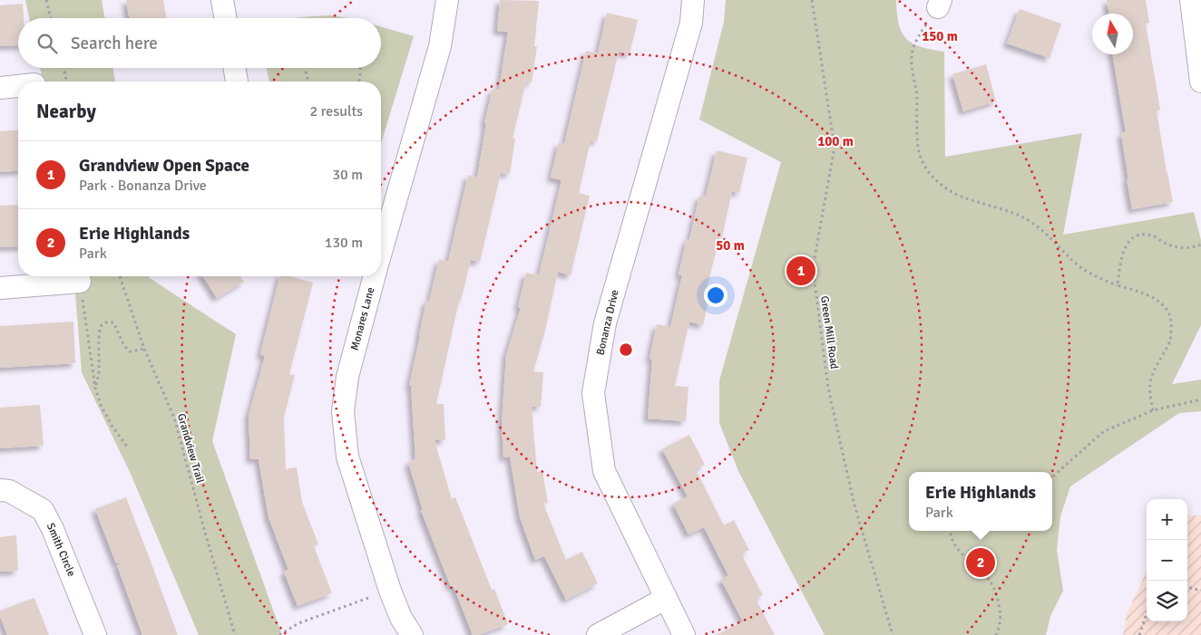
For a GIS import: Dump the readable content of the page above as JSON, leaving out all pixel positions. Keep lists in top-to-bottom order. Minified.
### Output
{"streets":{"street":["Monares Lane","Bonanza Drive","Smith Circle"],"path":["Green Mill Road","Grandview Trail"]},"north":"top","page":{"search":"Search here","heading":["Nearby","2 results"],"list":[{"mark":"1","name":"Grandview Open Space","note":"Park · Bonanza Drive","value":"30 m"},{"mark":"2","name":"Erie Highlands","note":"Park","value":"130 m"}],"pins":["1","2"],"popup":["Erie Highlands","Park"],"map_buttons":["+","−"]},"rings":["150 m","100 m","50 m"]}
